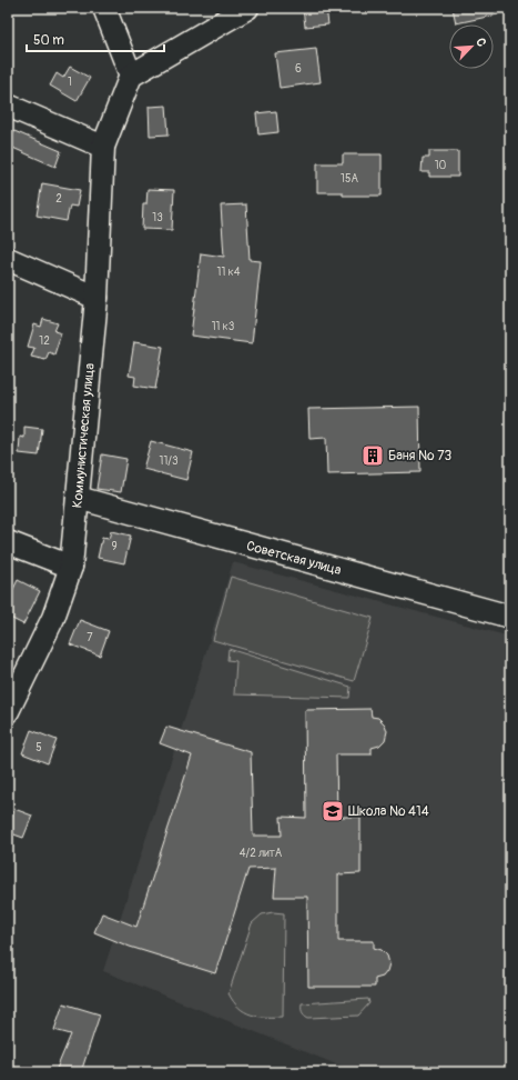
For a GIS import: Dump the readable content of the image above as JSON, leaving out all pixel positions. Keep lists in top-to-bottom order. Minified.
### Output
{"streets":{"street":["Коммунистическая улица","Советская улица"]},"crossings":[["Коммунистическая улица","Советская улица"]],"places":{"building":["Баня № 73"],"school or university":["Школа № 414"]},"house_numbers":["6","1","10","15А","2","13","11 к4","11 к3","12","11/3","9","7","5","4/2 литА"],"scale_bar":"50 m","north":"top right"}
